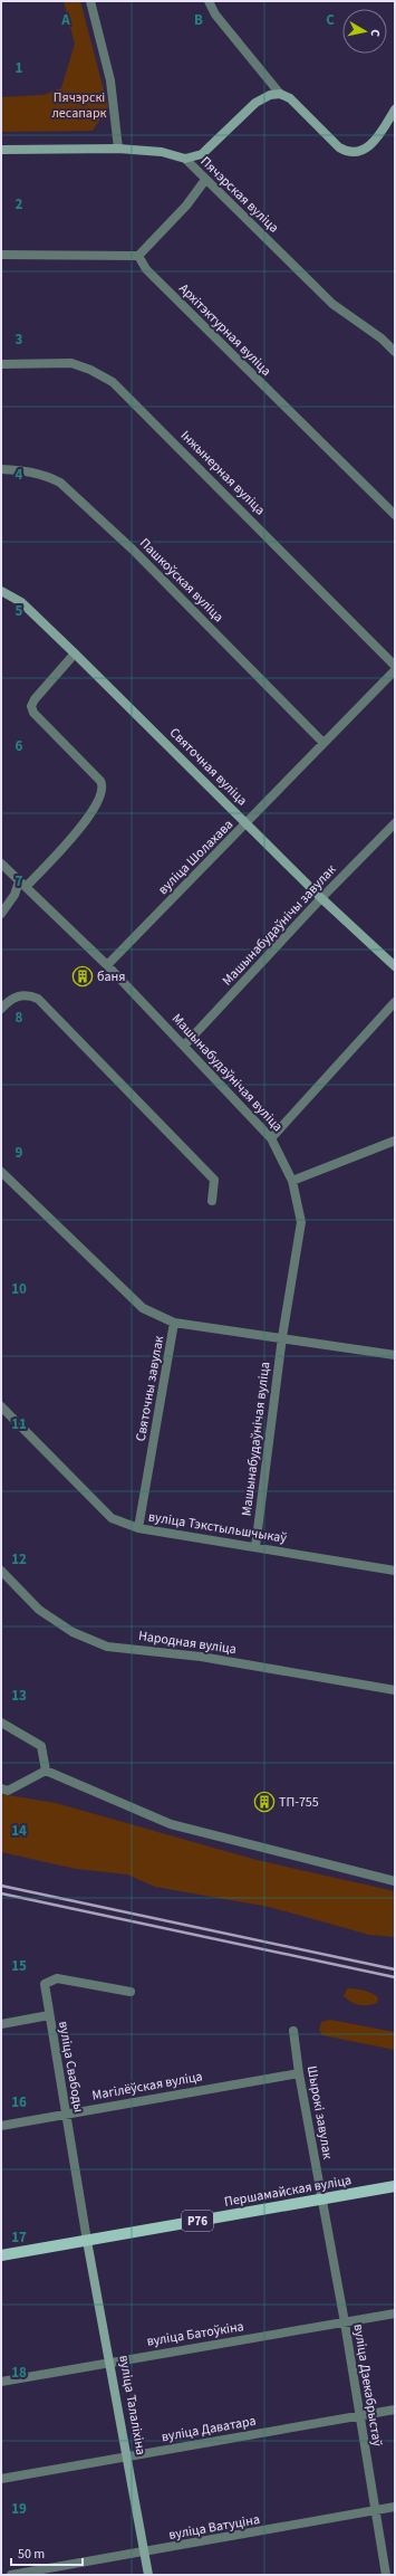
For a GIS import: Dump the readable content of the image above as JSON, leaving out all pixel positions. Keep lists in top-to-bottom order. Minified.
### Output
{"streets":{"main road":["Першамайская вуліца","Р76"],"street":["Пячэрская вуліца","Архітэктурная вуліца","Інжынерная вуліца","Пашкоўская вуліца","Святочная вуліца","вуліца Шолахава","Машынабудаўнічы завулак","Машынабудаўнічая вуліца","Святочны завулак","вуліца Тэкстыльшчыкаў","Народная вуліца","вуліца Свабоды","Магілёўская вуліца","Шырокі завулак","вуліца Батоўкіна","вуліца Дзекабрыстаў","вуліца Талаліхіна","вуліца Даватара","вуліца Ватуціна"]},"crossings":[["Пашкоўская вуліца","вуліца Шолахава"],["Святочная вуліца","вуліца Шолахава"],["Святочная вуліца","Машынабудаўнічы завулак"],["вуліца Шолахава","Машынабудаўнічая вуліца"],["Машынабудаўнічы завулак","Машынабудаўнічая вуліца"],["Машынабудаўнічая вуліца","вуліца Тэкстыльшчыкаў"],["Святочны завулак","вуліца Тэкстыльшчыкаў"],["вуліца Свабоды","Магілёўская вуліца"],["вуліца Свабоды","Першамайская вуліца"],["вуліца Свабоды","вуліца Талаліхіна"],["Магілёўская вуліца","Шырокі завулак"],["Шырокі завулак","Першамайская вуліца"],["Шырокі завулак","вуліца Дзекабрыстаў"],["Першамайская вуліца","вуліца Дзекабрыстаў"],["Першамайская вуліца","вуліца Талаліхіна"],["вуліца Батоўкіна","вуліца Дзекабрыстаў"],["вуліца Батоўкіна","вуліца Талаліхіна"],["вуліца Дзекабрыстаў","вуліца Даватара"],["вуліца Дзекабрыстаў","вуліца Ватуціна"],["вуліца Талаліхіна","вуліца Даватара"],["вуліца Талаліхіна","вуліца Ватуціна"]],"parks":["Пячэрскі лесапарк"],"places":{"building":["баня","ТП-755"]},"scale_bar":"50 m","north":"right","grid":{"columns":["A","B","C"],"rows":["1","2","3","4","5","6","7","8","9","10","11","12","13","14","15","16","17","18","19"]}}
